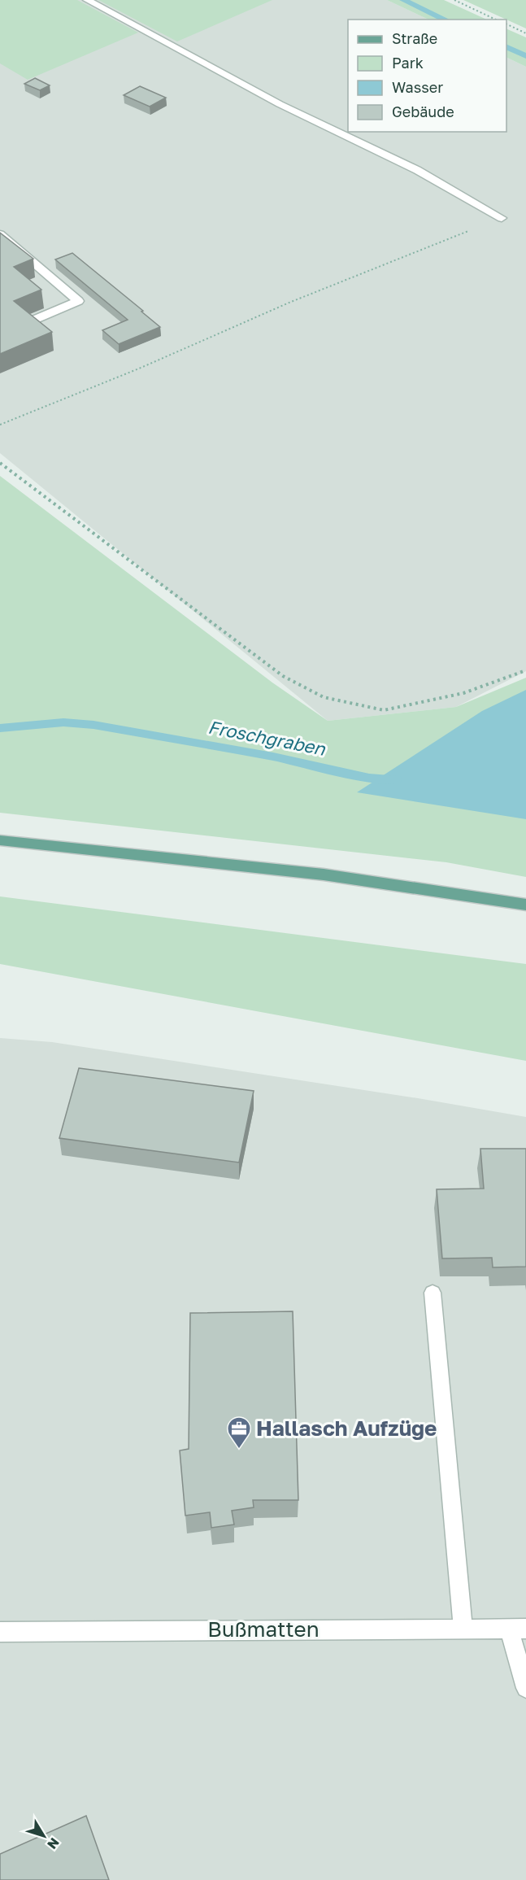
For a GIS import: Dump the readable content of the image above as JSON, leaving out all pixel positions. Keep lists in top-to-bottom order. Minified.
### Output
{"streets":{"street":["Bußmatten"]},"water":["Froschgraben"],"places":{"office":["Hallasch Aufzüge"]},"legend":["Straße","Park","Wasser","Gebäude"],"north":"bottom right"}
